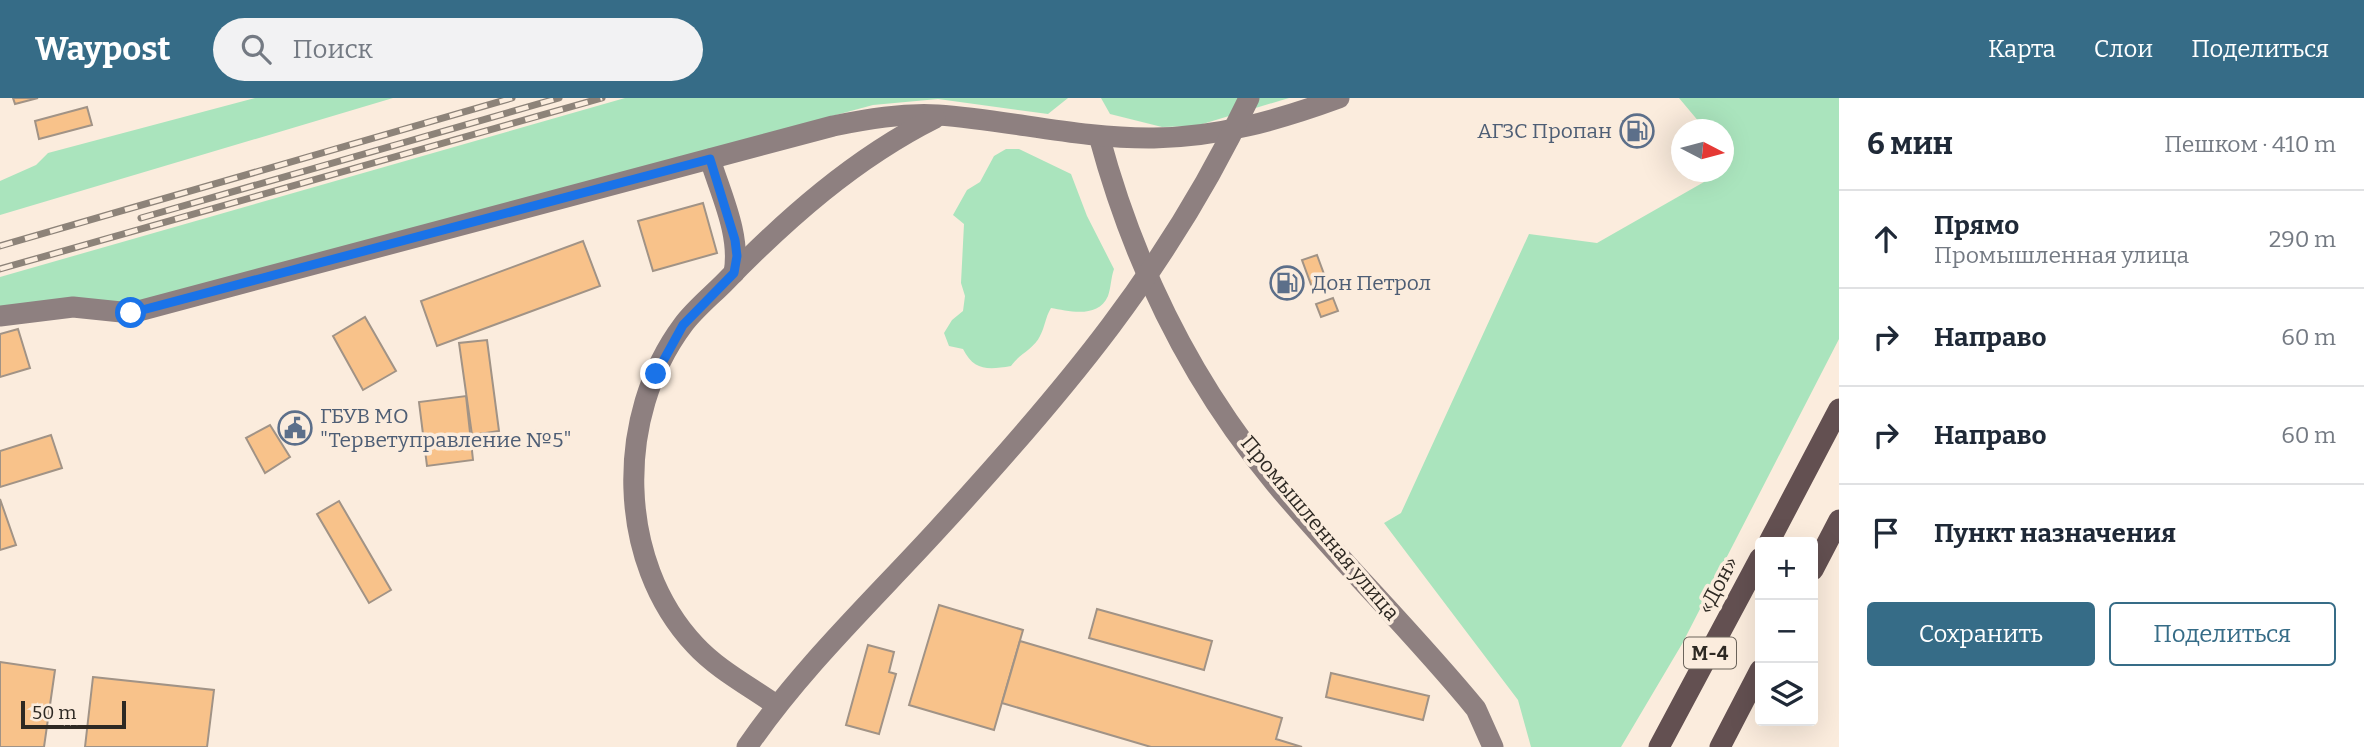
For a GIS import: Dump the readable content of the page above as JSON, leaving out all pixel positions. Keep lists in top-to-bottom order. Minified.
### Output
{"streets":{"highway":["«Дон»","М-4"],"street":["Промышленная улица"]},"places":{"fuel station":["АГЗС Пропан","Дон Петрол"],"public building":["ГБУВ МО \"Терветуправление №5\""]},"scale_bar":"50 m","north":"right","page":{"header":"Waypost","search":"Поиск","nav":["Карта","Слои","Поделиться"],"heading":["6 мин","Пешком · 410 m"],"list":[["Прямо","Промышленная улица","290 m"],["Направо","60 m"],["Направо","60 m"],"Пункт назначения"],"map_buttons":["+","−"],"buttons":["Сохранить","Поделиться"],"scale":"50 m"}}
